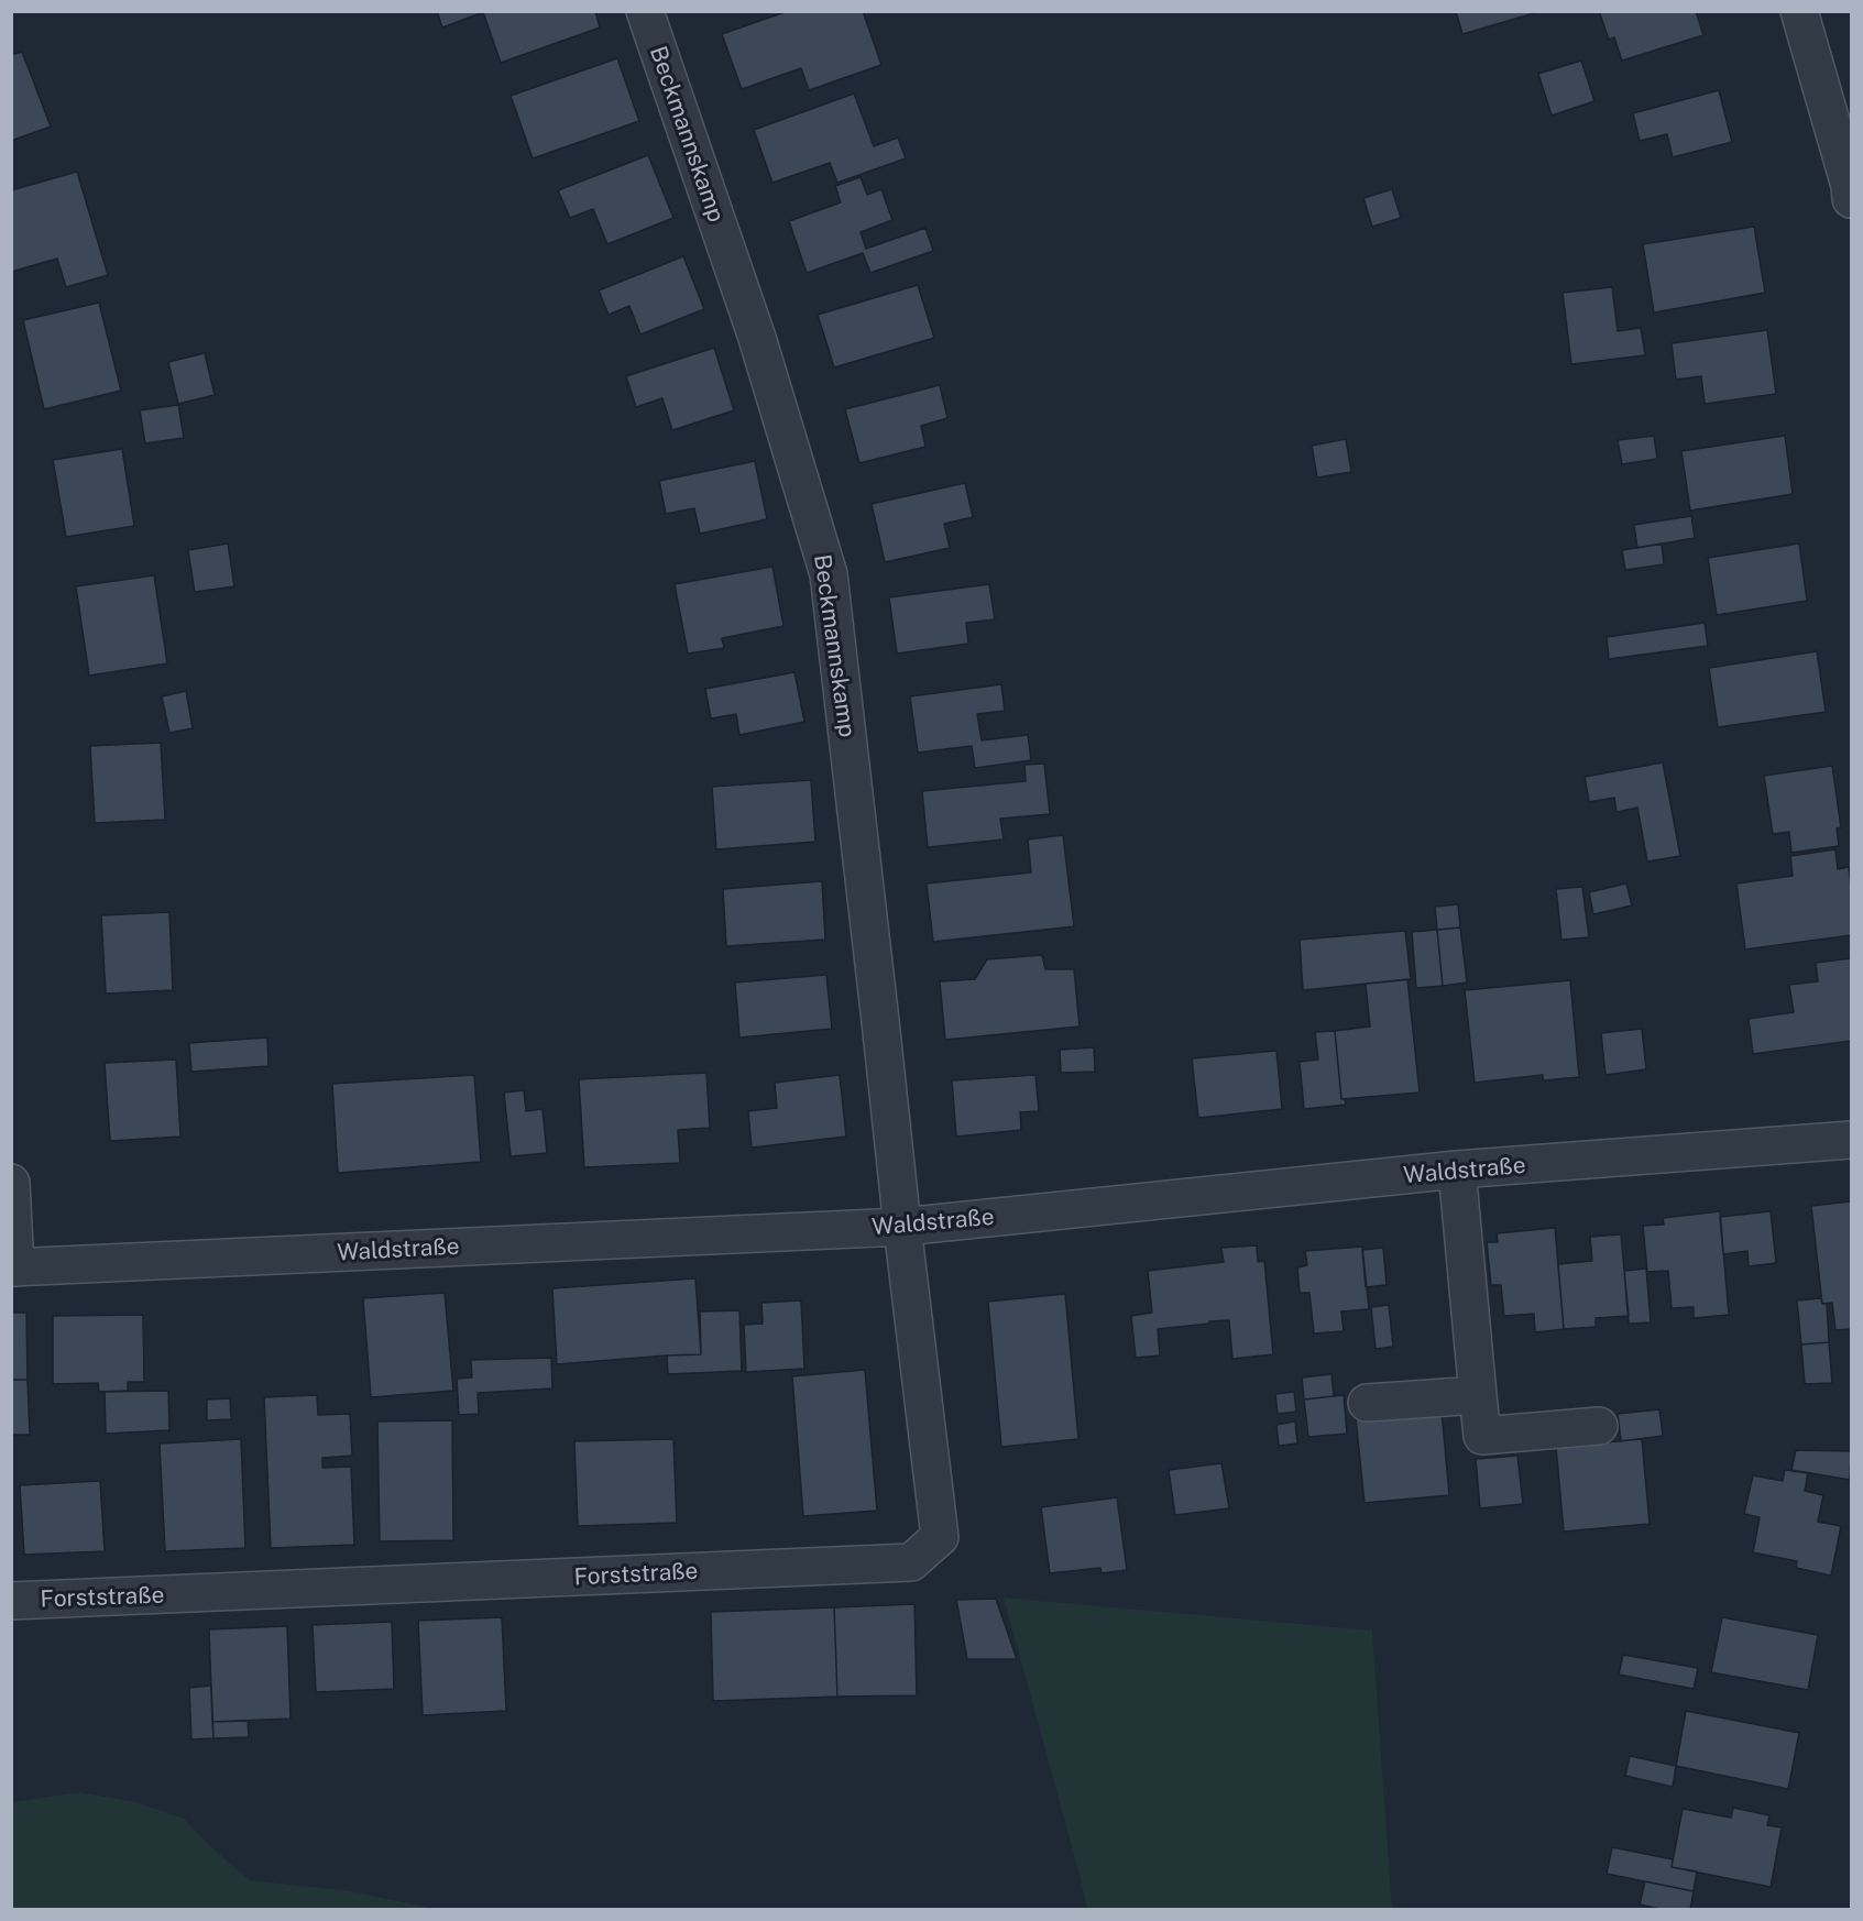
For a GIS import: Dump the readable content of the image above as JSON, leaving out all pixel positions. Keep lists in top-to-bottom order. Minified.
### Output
{"streets":{"street":["Beckmannskamp","Waldstraße","Forststraße"]},"crossings":[["Beckmannskamp","Waldstraße"],["Beckmannskamp","Forststraße"],["Waldstraße","Forststraße"]]}
